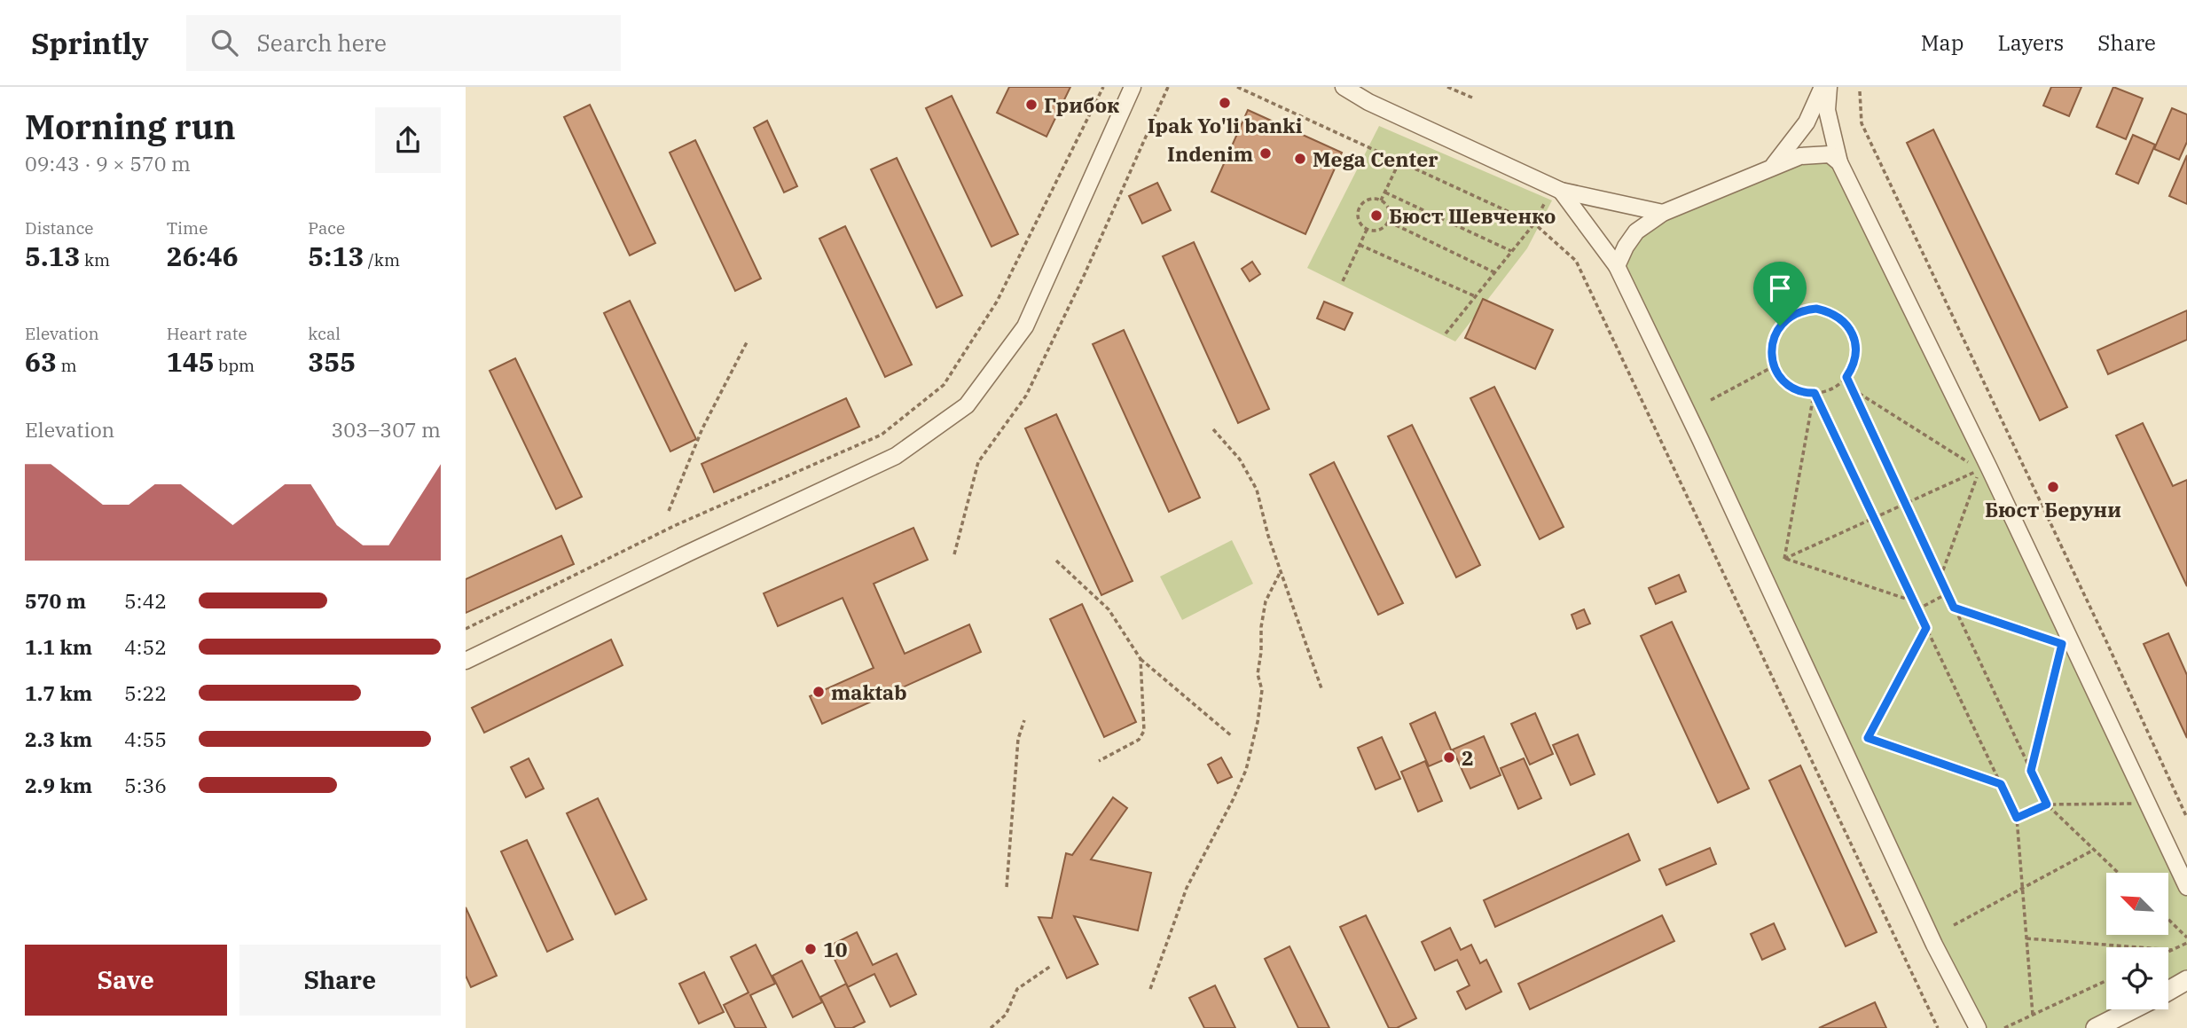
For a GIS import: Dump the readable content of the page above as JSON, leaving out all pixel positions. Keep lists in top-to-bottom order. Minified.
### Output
{"places":["Ipak Yo'li banki","Грибок","Indenim","Mega Center","Бюст Шевченко","Бюст Беруни","maktab","2","10"],"north":"top left","page":{"header":"Sprintly","search":"Search here","nav":["Map","Layers","Share"],"heading":["Morning run","09:43 · 9 × 570 m"],"stats":[["Distance","5.13 km"],["Time","26:46"],["Pace","5:13 /km"],["Elevation","63 m"],["Heart rate","145 bpm"],["kcal","355"]],"chart":["Elevation","303–307 m"],"list":[{"name":"570 m","note":"5:42"},{"name":"1.1 km","note":"4:52"},{"name":"1.7 km","note":"5:22"},{"name":"2.3 km","note":"4:55"},{"name":"2.9 km","note":"5:36"}],"buttons":["Save","Share"]}}
